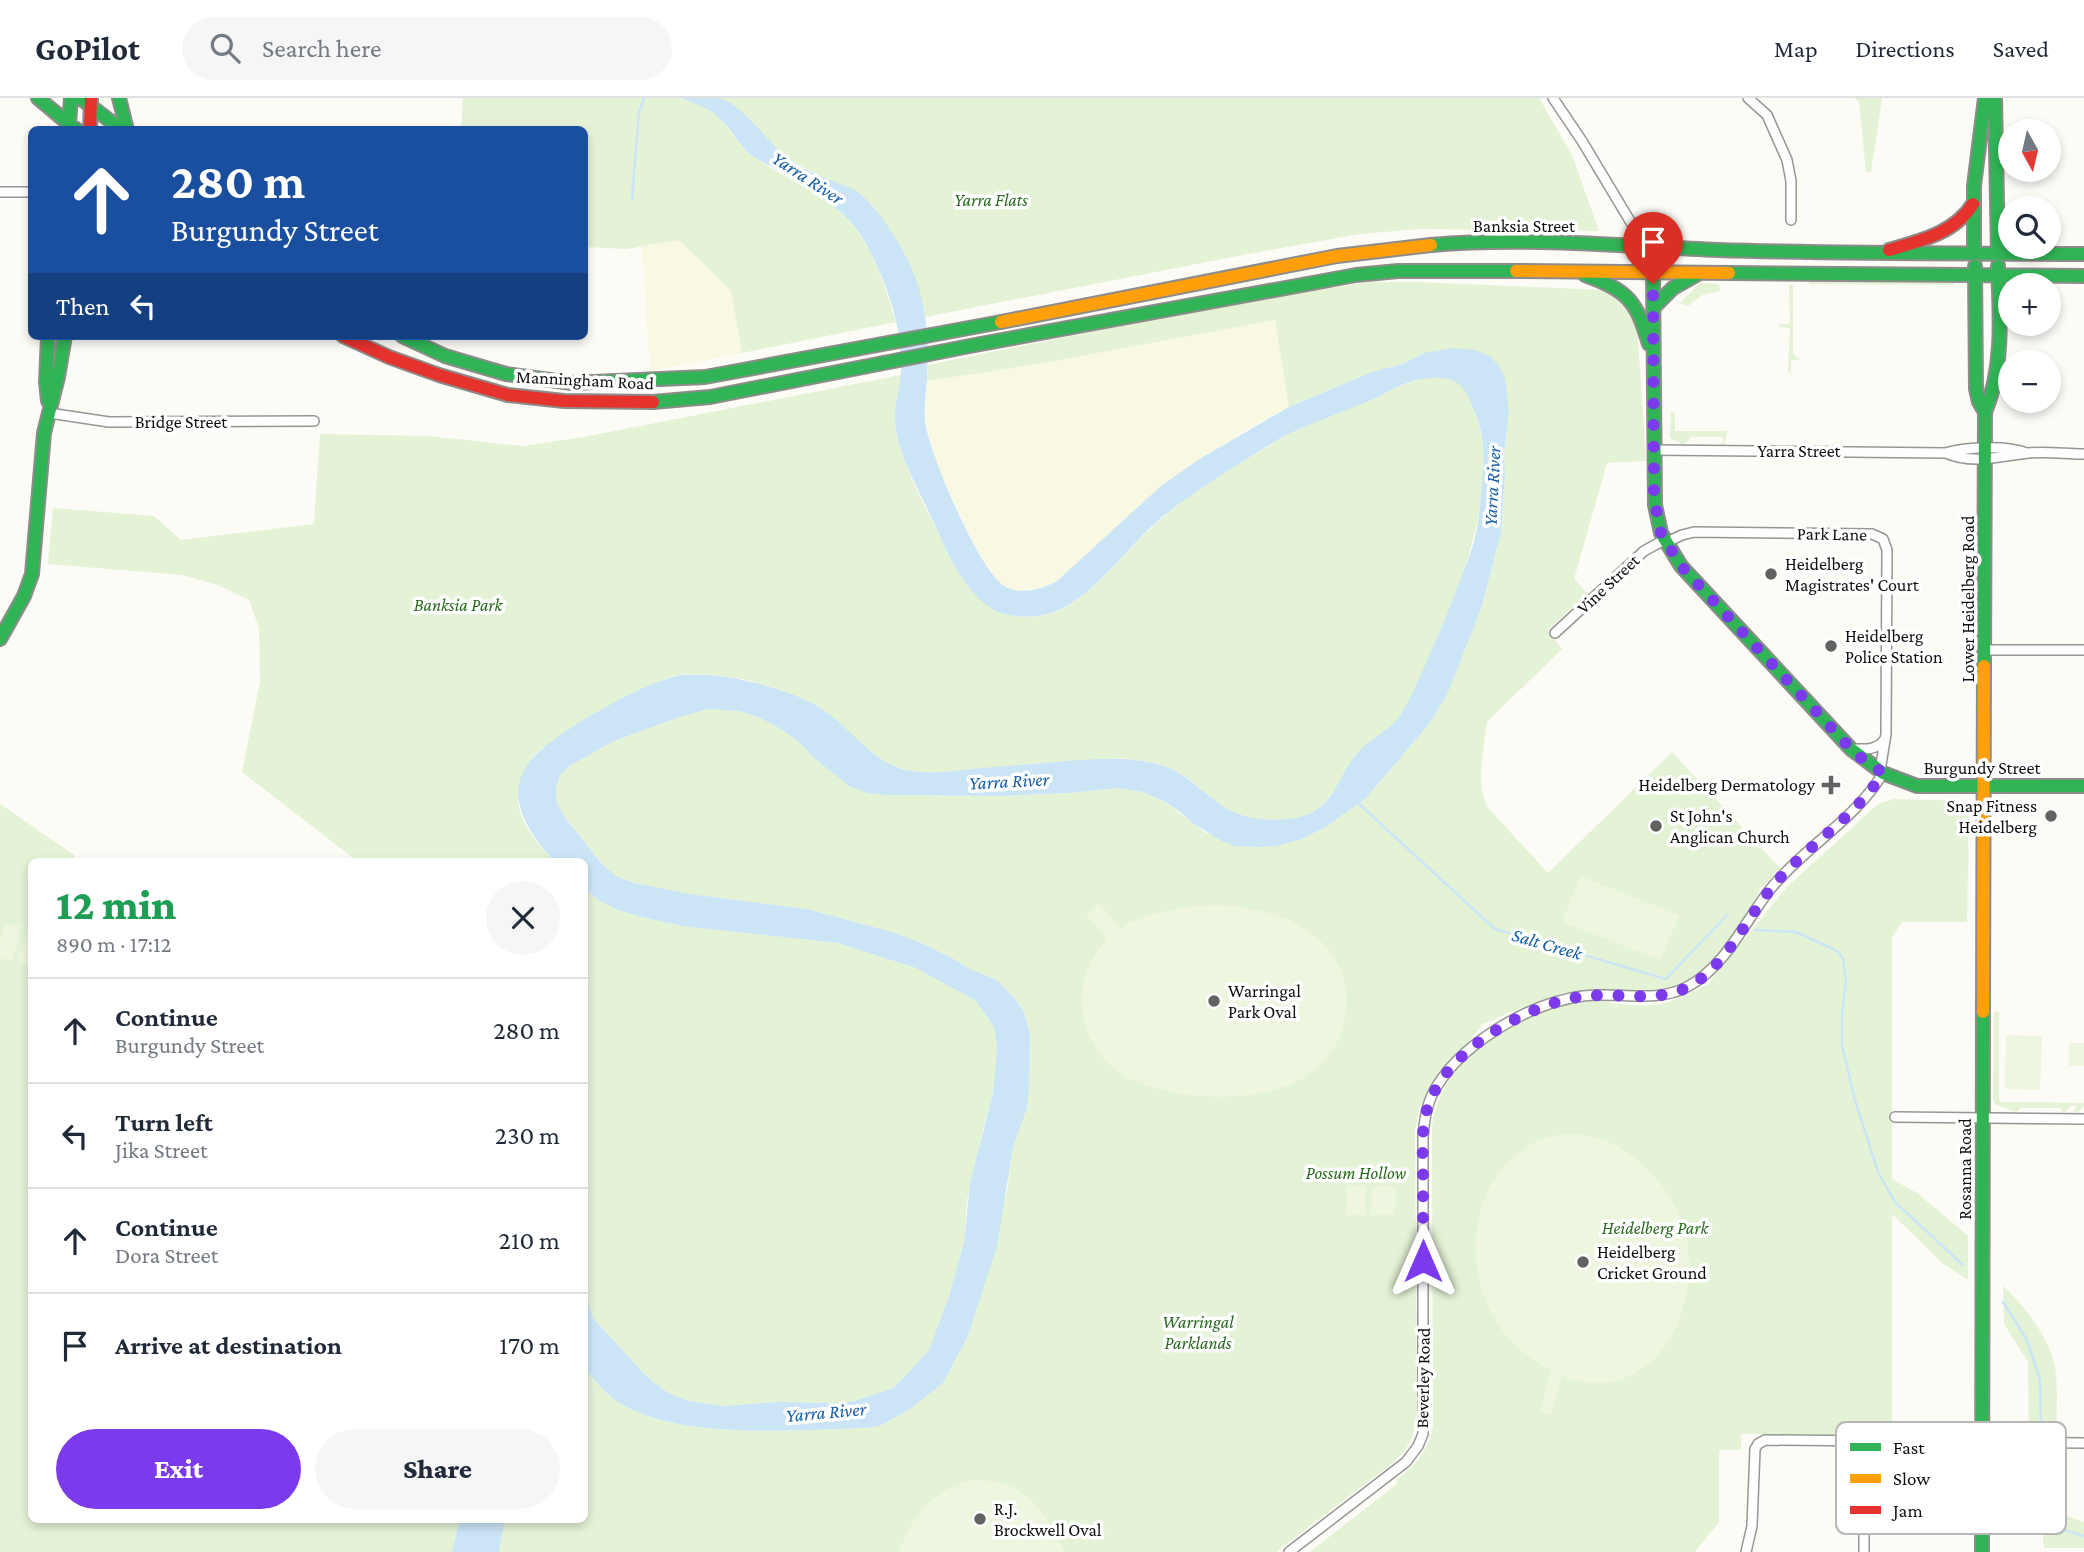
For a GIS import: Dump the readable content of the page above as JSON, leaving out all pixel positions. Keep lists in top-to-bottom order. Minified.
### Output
{"streets":{"main road":["Banksia Street","Manningham Road","Lower Heidelberg Road","Burgundy Street","Rosanna Road"],"street":["Bridge Street","Yarra Street","Park Lane","Vine Street","Beverley Road"]},"crossings":[["Banksia Street","Manningham Road"],["Banksia Street","Lower Heidelberg Road"],["Yarra Street","Lower Heidelberg Road"],["Park Lane","Vine Street"],["Park Lane","Burgundy Street"],["Park Lane","Beverley Road"],["Vine Street","Burgundy Street"],["Lower Heidelberg Road","Burgundy Street"],["Lower Heidelberg Road","Rosanna Road"],["Burgundy Street","Rosanna Road"],["Burgundy Street","Beverley Road"]],"water":["Yarra River","Salt Creek"],"parks":["Yarra Flats","Banksia Park","Possum Hollow","Heidelberg Park","Warringal Parklands"],"places":{"other":["Heidelberg Magistrates' Court","Heidelberg Police Station","Snap Fitness Heidelberg","St John's Anglican Church","Warringal Park Oval","Heidelberg Cricket Ground","R.J. Brockwell Oval"],"health":["Heidelberg Dermatology"]},"legend":["Fast","Slow","Jam"],"north":"bottom","page":{"header":"GoPilot","search":"Search here","nav":["Map","Directions","Saved"],"map_buttons":["+","−"],"turn":["280 m","Burgundy Street"],"then":"Then","heading":["12 min","890 m · 17:12"],"list":[{"name":"Continue","note":"Burgundy Street","value":"280 m"},{"name":"Turn left","note":"Jika Street","value":"230 m"},{"name":"Continue","note":"Dora Street","value":"210 m"},{"name":"Arrive at destination","value":"170 m"}],"buttons":["Exit","Share"]}}
